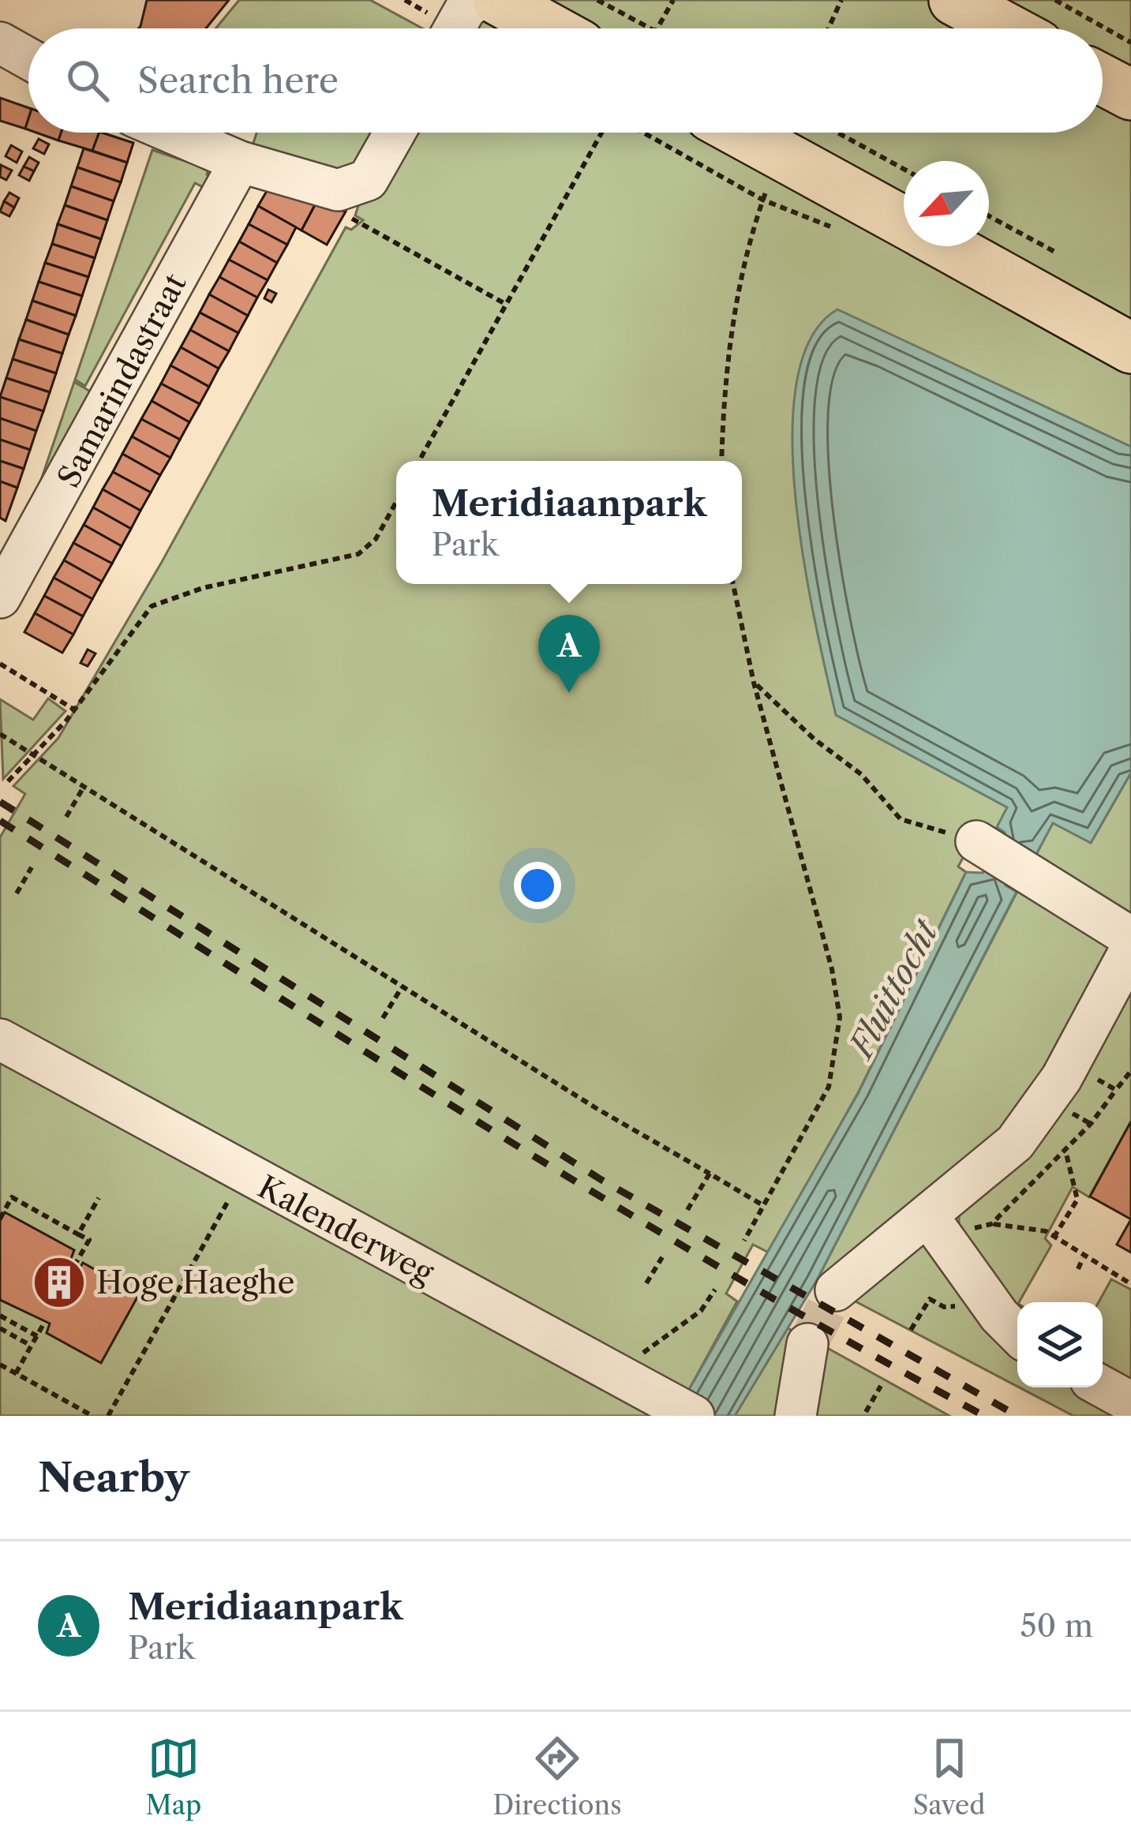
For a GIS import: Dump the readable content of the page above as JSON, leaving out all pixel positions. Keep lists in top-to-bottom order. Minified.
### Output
{"streets":{"street":["Samarindastraat","Kalenderweg"]},"water":["Fluittocht"],"places":{"building":["Hoge Haeghe"]},"north":"bottom left","page":{"search":"Search here","popup":["Meridiaanpark","Park"],"pins":"A","heading":"Nearby","list":[{"mark":"A","name":"Meridiaanpark","note":"Park","value":"50 m"}],"nav":["Map","Directions","Saved"]}}
